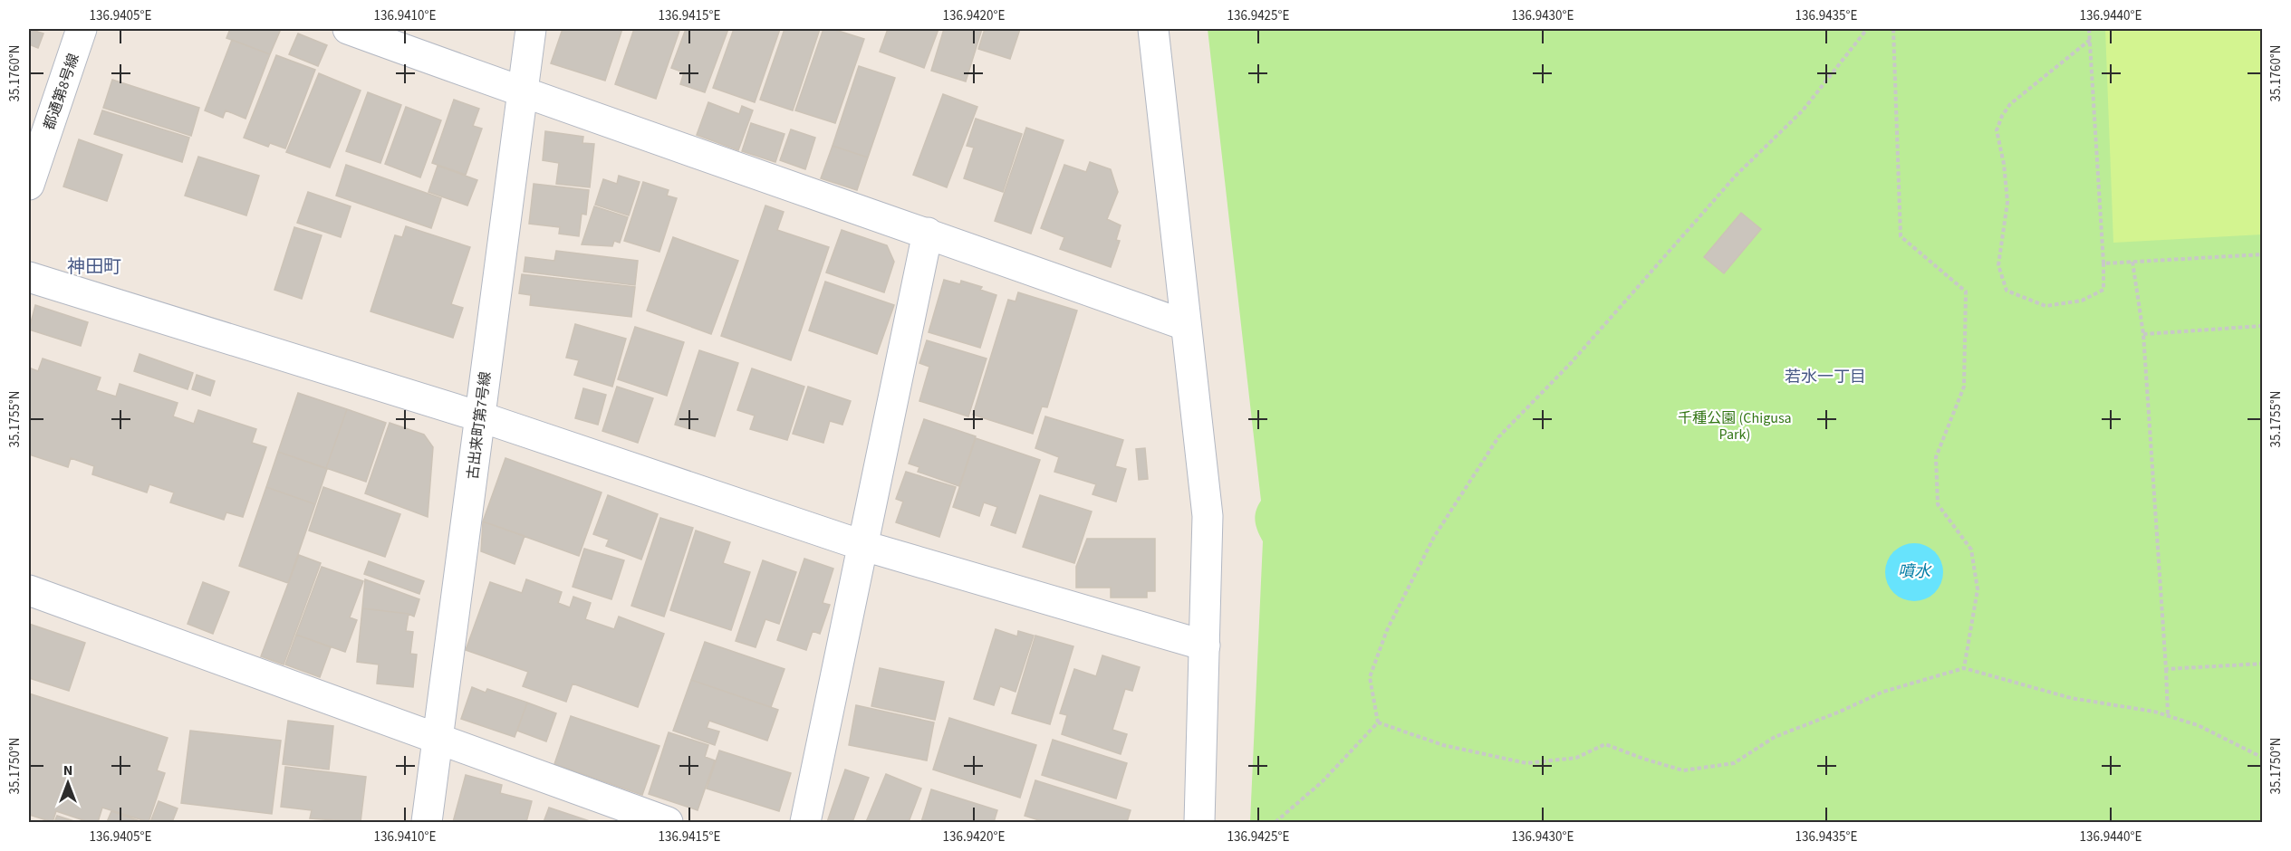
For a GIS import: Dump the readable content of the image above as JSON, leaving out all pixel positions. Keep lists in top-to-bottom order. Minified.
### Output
{"streets":{"street":["都通第8号線","古出来町第7号線"]},"districts":["神田町","若水一丁目"],"water":["噴水"],"parks":["千種公園 (Chigusa Park)"],"north":"top","coordinates":["136.9405°E","136.9410°E","136.9415°E","136.9420°E","136.9425°E","136.9430°E","136.9435°E","136.9440°E","35.1760°N","35.1755°N","35.1750°N"]}
